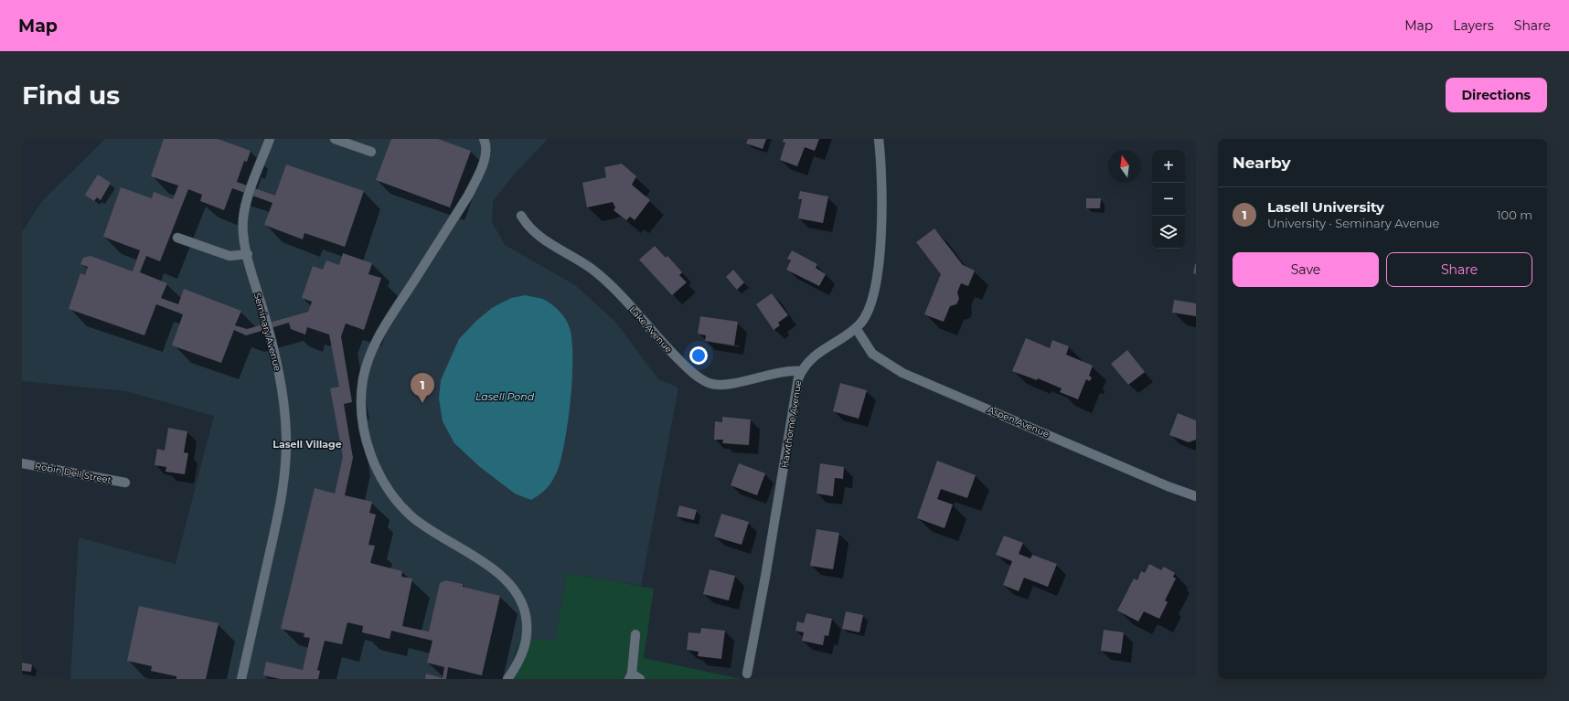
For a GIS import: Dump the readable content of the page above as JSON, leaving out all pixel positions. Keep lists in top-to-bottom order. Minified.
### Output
{"streets":{"street":["Lake Avenue","Seminary Avenue","Aspen Avenue","Hawthorne Avenue","Robin Dell Street"]},"crossings":[["Lake Avenue","Hawthorne Avenue"],["Aspen Avenue","Hawthorne Avenue"]],"districts":["Lasell Village"],"water":["Lasell Pond"],"north":"top","page":{"header":"Map","nav":["Map","Layers","Share"],"buttons":["Directions",["Save","Share"]],"title":"Find us","heading":"Nearby","map_buttons":["+","−"],"list":[{"mark":"1","name":"Lasell University","note":"University · Seminary Avenue","value":"100 m"}],"pins":"1"}}
